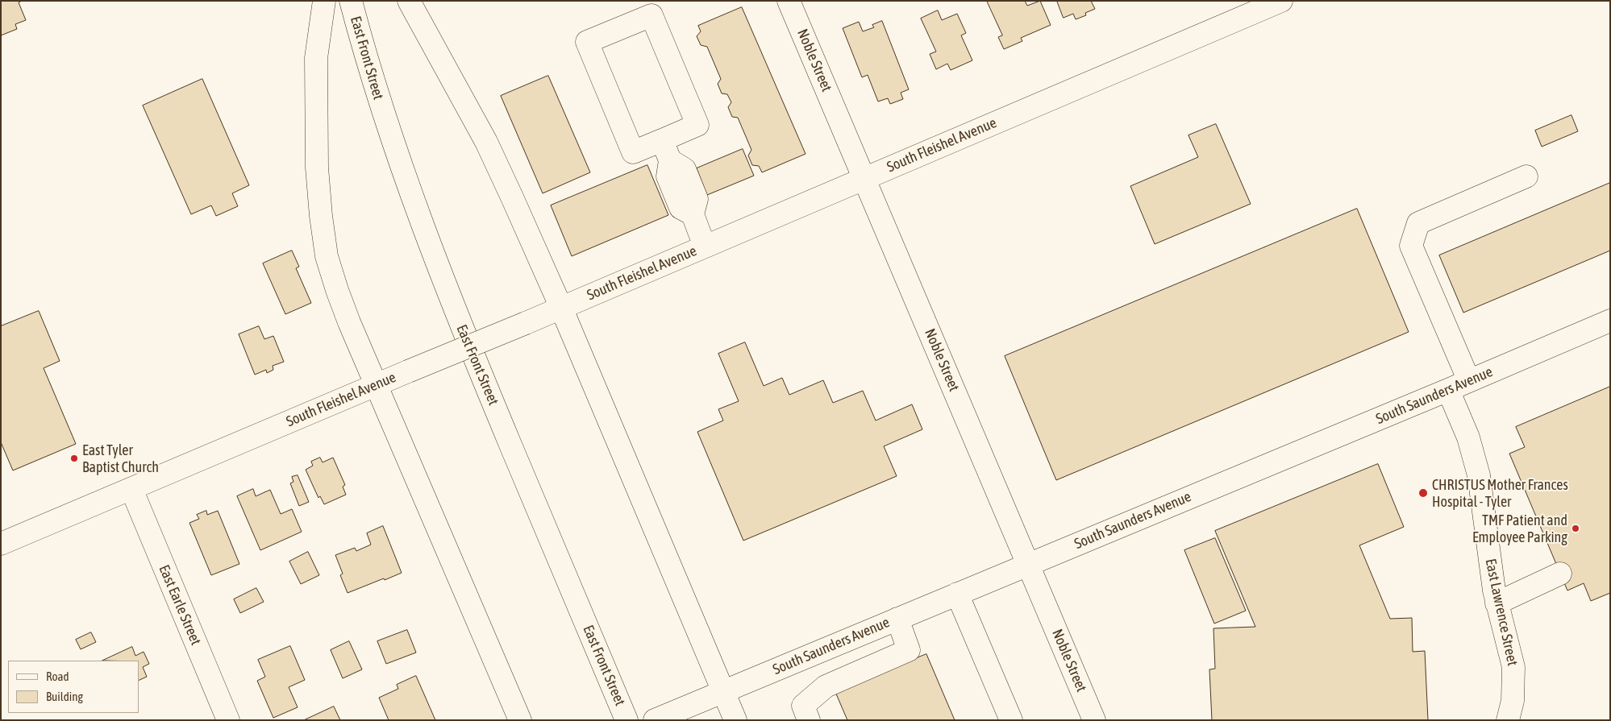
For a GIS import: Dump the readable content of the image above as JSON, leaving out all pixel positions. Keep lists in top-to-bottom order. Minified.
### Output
{"streets":{"street":["East Front Street","Noble Street","South Fleishel Avenue","South Saunders Avenue","East Earle Street","East Lawrence Street"]},"crossings":[["Noble Street","South Fleishel Avenue"],["Noble Street","South Saunders Avenue"],["South Fleishel Avenue","East Earle Street"],["South Saunders Avenue","East Lawrence Street"]],"places":["East Tyler Baptist Church","CHRISTUS Mother Frances Hospital - Tyler","TMF Patient and Employee Parking"],"legend":["Road","Building"]}
